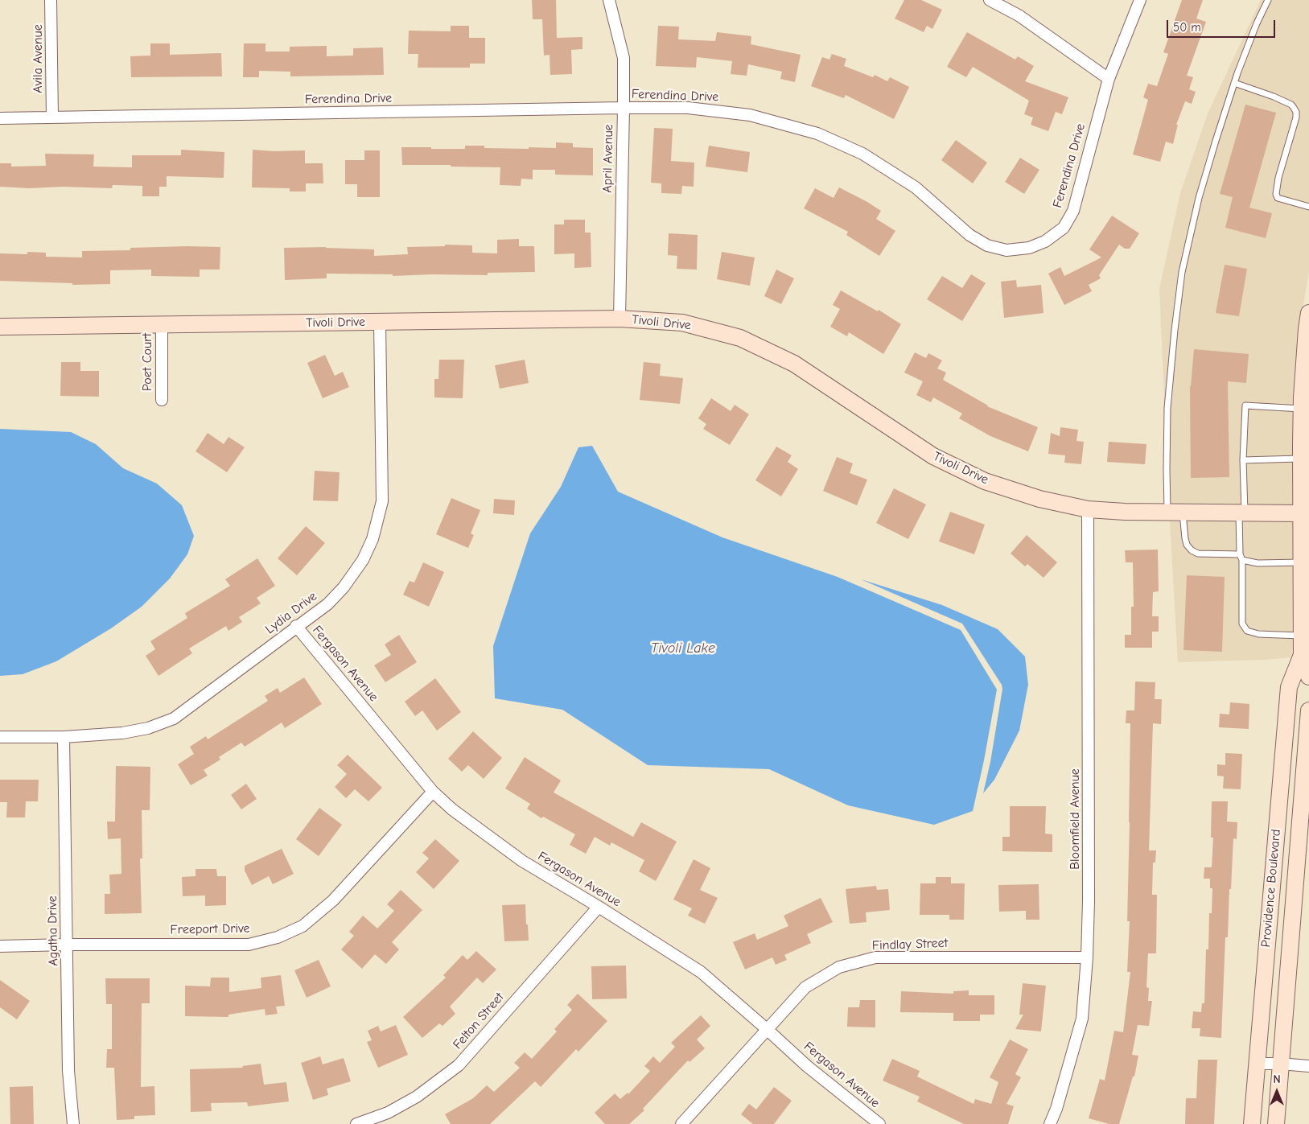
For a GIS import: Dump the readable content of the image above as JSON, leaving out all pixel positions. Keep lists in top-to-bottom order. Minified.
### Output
{"streets":{"street":["Avila Avenue","Ferendina Drive","April Avenue","Tivoli Drive","Poet Court","Lydia Drive","Fergason Avenue","Bloomfield Avenue","Providence Boulevard","Freeport Drive","Agatha Drive","Findlay Street","Felton Street"]},"crossings":[["Avila Avenue","Ferendina Drive"],["Ferendina Drive","April Avenue"],["April Avenue","Tivoli Drive"],["Tivoli Drive","Poet Court"],["Tivoli Drive","Lydia Drive"],["Tivoli Drive","Bloomfield Avenue"],["Tivoli Drive","Providence Boulevard"],["Lydia Drive","Fergason Avenue"],["Lydia Drive","Agatha Drive"],["Fergason Avenue","Freeport Drive"],["Fergason Avenue","Findlay Street"],["Fergason Avenue","Felton Street"],["Bloomfield Avenue","Findlay Street"],["Freeport Drive","Agatha Drive"]],"water":["Tivoli Lake"],"scale_bar":"50 m","north":"top"}
